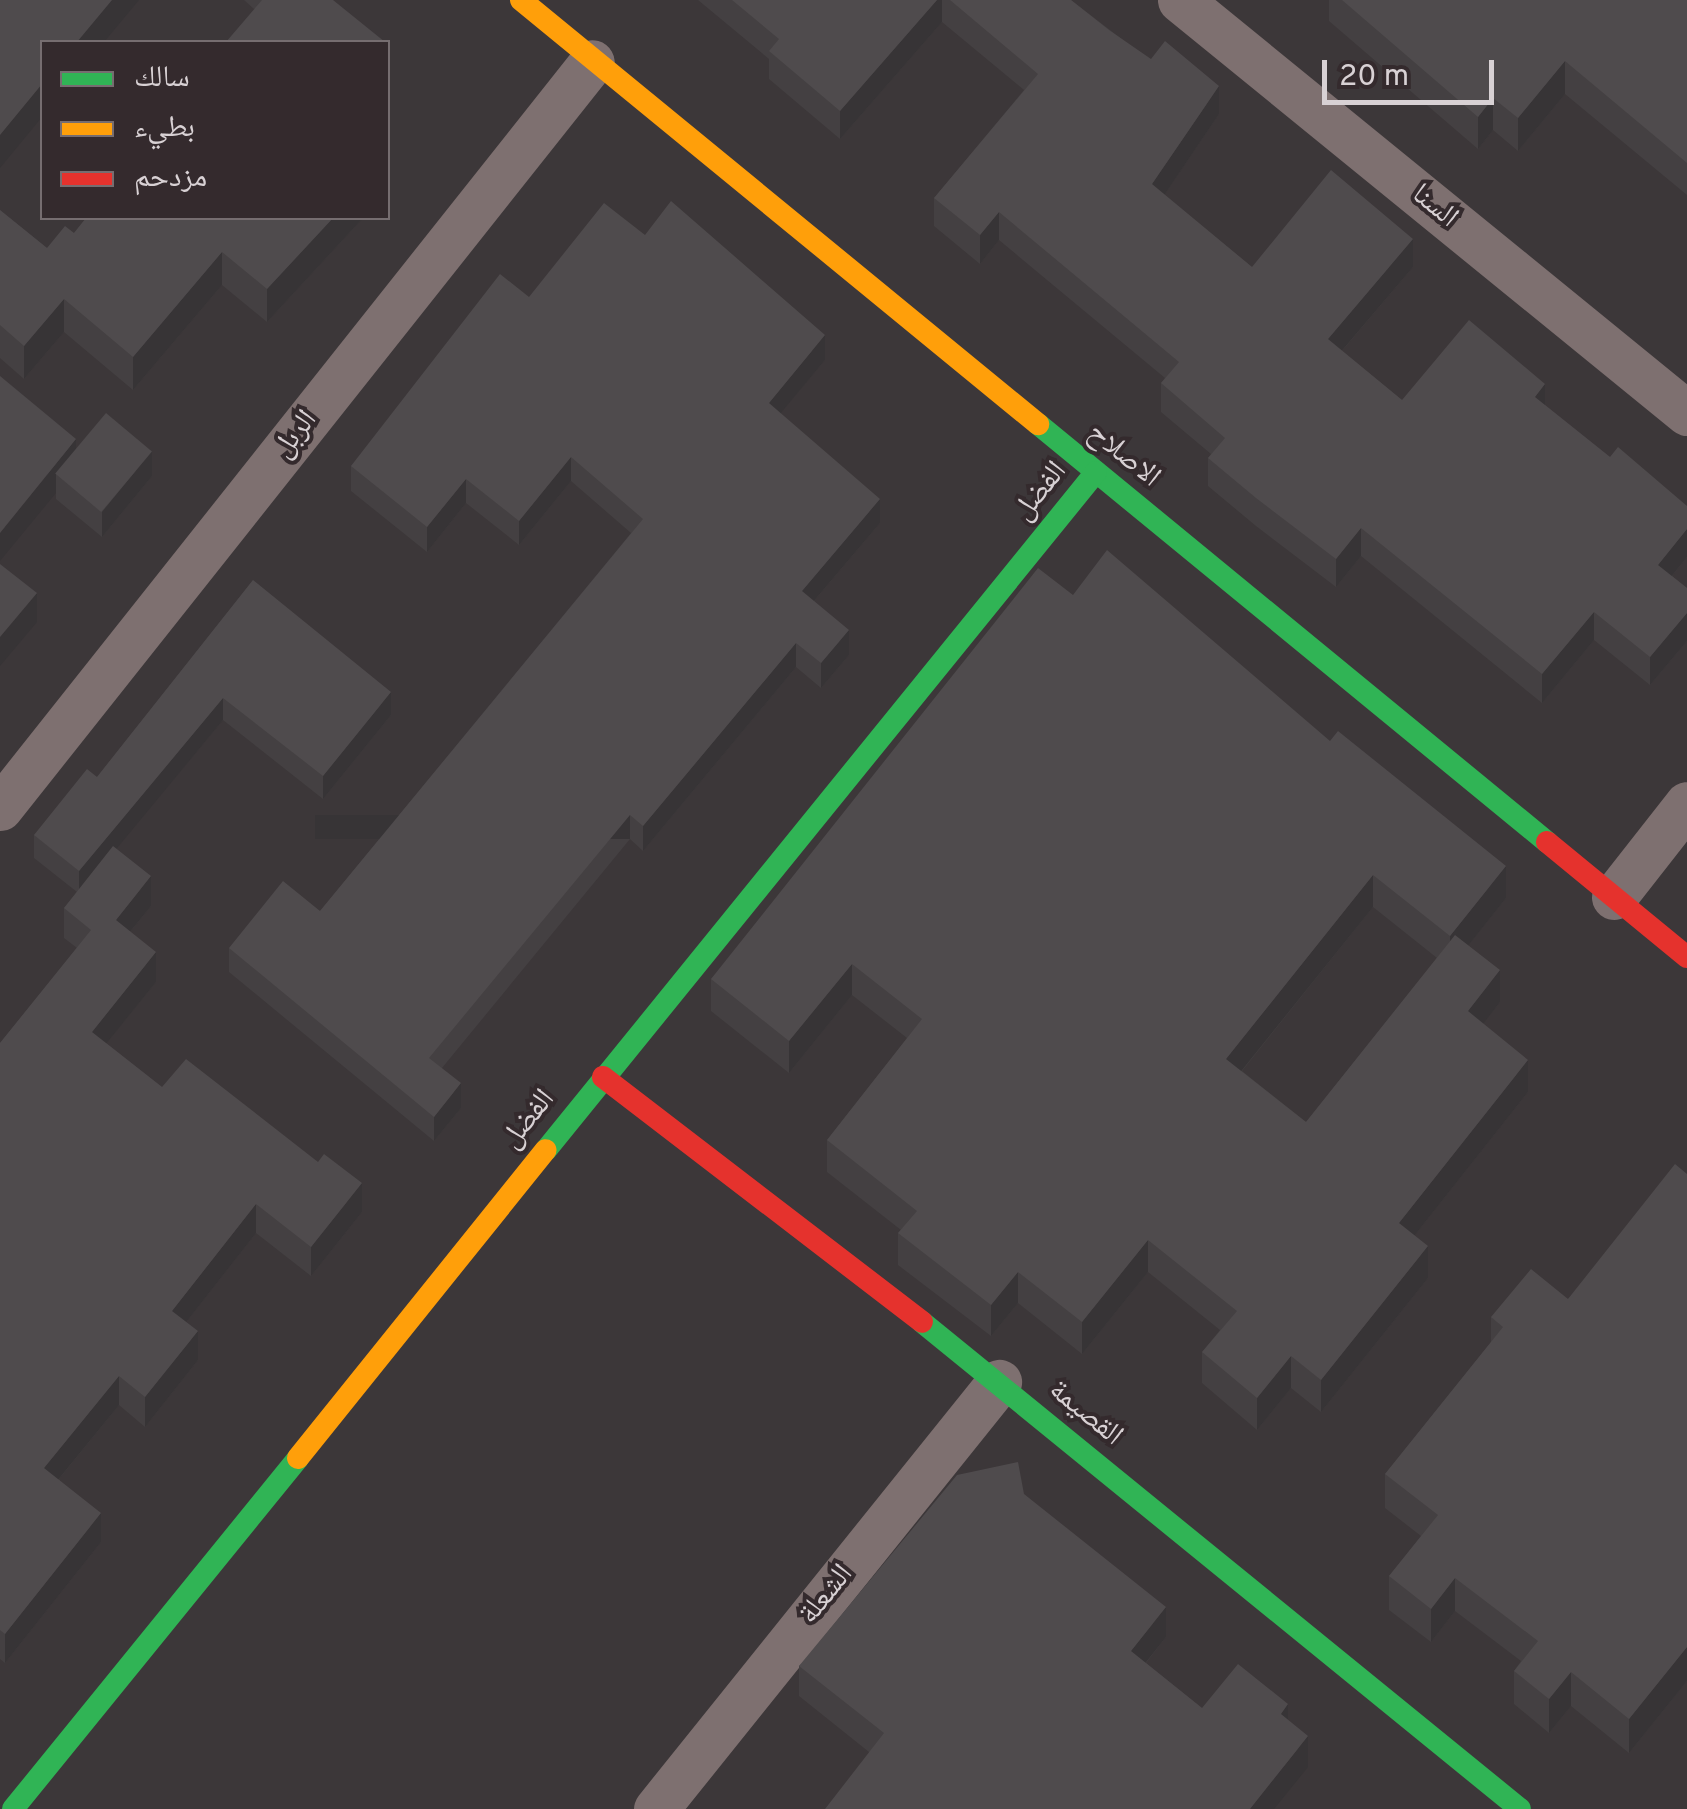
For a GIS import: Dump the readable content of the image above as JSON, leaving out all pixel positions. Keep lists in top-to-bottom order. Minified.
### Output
{"streets":{"street":["السنا","الربل","الاصلاح","الفضل","القصيمة","الشعلة"]},"crossings":[["الربل","الاصلاح"],["الاصلاح","الفضل"],["الفضل","القصيمة"],["القصيمة","الشعلة"]],"legend":["سالك","بطيء","مزدحم"],"scale_bar":"20 m"}
